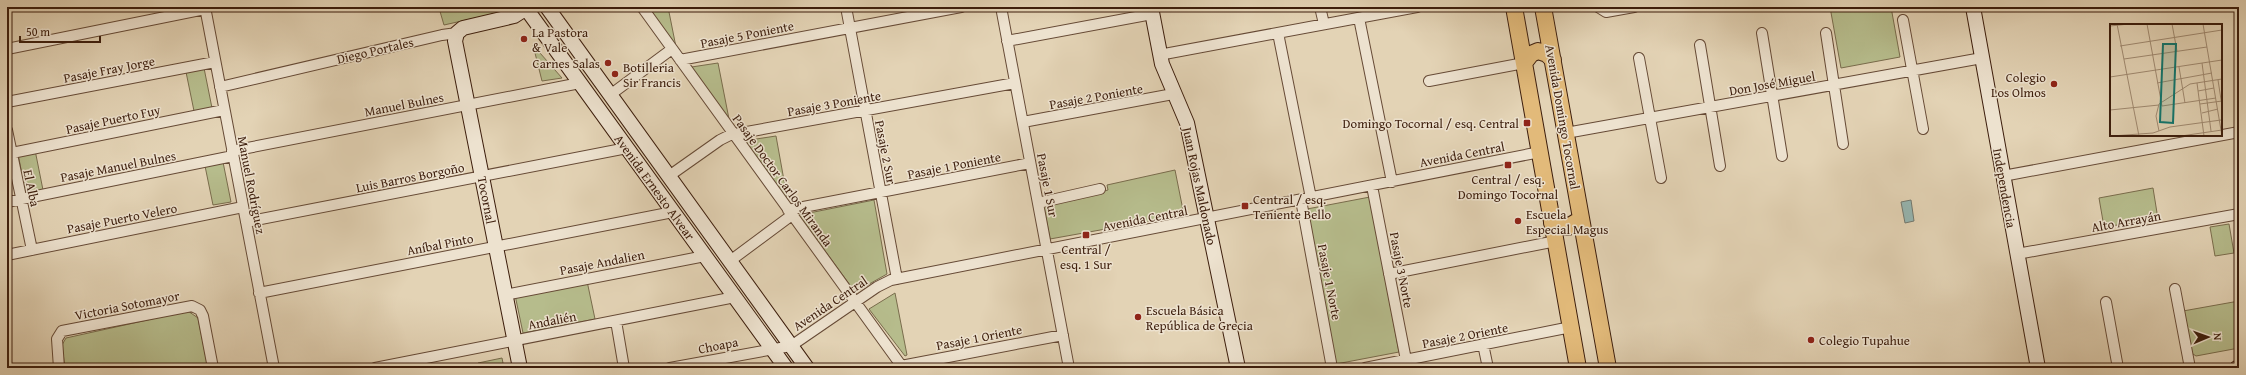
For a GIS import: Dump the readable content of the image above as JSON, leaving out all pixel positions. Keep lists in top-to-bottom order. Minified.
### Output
{"streets":{"main road":["Avenida Domingo Tocornal"],"street":["Pasaje 5 Poniente","Diego Portales","Pasaje Fray Jorge","Don José Miguel","Pasaje 2 Poniente","Pasaje 3 Poniente","Manuel Bulnes","Pasaje Puerto Fuy","Pasaje 2 Sur","Avenida Central","Pasaje 1 Poniente","Pasaje Manuel Bulnes","Luis Barros Borgoño","Pasaje Doctor Carlos Miranda","Manuel Rodríguez","Pasaje 1 Sur","Juan Rojas Maldonado","Avenida Ernesto Alvear","El Alba","Independencia","Tocornal","Pasaje Puerto Velero","Alto Arrayán","Aníbal Pinto","Pasaje Andalien","Pasaje 3 Norte","Pasaje 1 Norte","Victoria Sotomayor","Andalién","Pasaje 2 Oriente","Pasaje 1 Oriente","Choapa"]},"crossings":[["Pasaje 5 Poniente","Pasaje 2 Sur"],["Pasaje 5 Poniente","Pasaje Doctor Carlos Miranda"],["Diego Portales","Manuel Rodríguez"],["Diego Portales","Avenida Ernesto Alvear"],["Diego Portales","Tocornal"],["Pasaje Fray Jorge","Manuel Rodríguez"],["Don José Miguel","Avenida Domingo Tocornal"],["Don José Miguel","Independencia"],["Pasaje 2 Poniente","Pasaje 1 Sur"],["Pasaje 2 Poniente","Juan Rojas Maldonado"],["Pasaje 3 Poniente","Pasaje 2 Sur"],["Pasaje 3 Poniente","Pasaje Doctor Carlos Miranda"],["Pasaje 3 Poniente","Pasaje 1 Sur"],["Pasaje 3 Poniente","Avenida Ernesto Alvear"],["Manuel Bulnes","Pasaje Manuel Bulnes"],["Manuel Bulnes","Manuel Rodríguez"],["Manuel Bulnes","Avenida Ernesto Alvear"],["Manuel Bulnes","Tocornal"],["Pasaje Puerto Fuy","Manuel Rodríguez"],["Pasaje Puerto Fuy","El Alba"],["Pasaje 2 Sur","Avenida Central"],["Pasaje 2 Sur","Pasaje 1 Poniente"],["Avenida Central","Pasaje Doctor Carlos Miranda"],["Avenida Central","Pasaje 1 Sur"],["Avenida Central","Juan Rojas Maldonado"],["Avenida Central","Avenida Ernesto Alvear"],["Avenida Central","Pasaje 3 Norte"],["Avenida Central","Pasaje 1 Norte"],["Avenida Central","Choapa"],["Pasaje 1 Poniente","Pasaje Doctor Carlos Miranda"],["Pasaje 1 Poniente","Pasaje 1 Sur"],["Pasaje 1 Poniente","Avenida Ernesto Alvear"],["Pasaje Manuel Bulnes","Manuel Rodríguez"],["Pasaje Manuel Bulnes","El Alba"],["Luis Barros Borgoño","Manuel Rodríguez"],["Luis Barros Borgoño","Avenida Ernesto Alvear"],["Luis Barros Borgoño","Tocornal"],["Pasaje Doctor Carlos Miranda","Pasaje 1 Oriente"],["Manuel Rodríguez","Pasaje Puerto Velero"],["Manuel Rodríguez","Aníbal Pinto"],["Pasaje 1 Sur","Pasaje 1 Oriente"],["Avenida Ernesto Alvear","Aníbal Pinto"],["Avenida Ernesto Alvear","Pasaje Andalien"],["Avenida Ernesto Alvear","Andalién"],["Avenida Ernesto Alvear","Choapa"],["El Alba","Pasaje Puerto Velero"],["Independencia","Alto Arrayán"],["Tocornal","Aníbal Pinto"],["Tocornal","Pasaje Andalien"],["Tocornal","Andalién"],["Pasaje 3 Norte","Pasaje 2 Oriente"]],"places":{"other":["La Pastora & Vale","Carnes Salas","Botilleria Sir Francis","Colegio Los Olmos","Escuela Especial Magus","Escuela Básica República de Grecia","Colegio Tupahue"],"transit":["Domingo Tocornal / esq. Central","Central / esq. Domingo Tocornal","Central / esq. Teniente Bello","Central / esq. 1 Sur"]},"scale_bar":"50 m","north":"right"}
